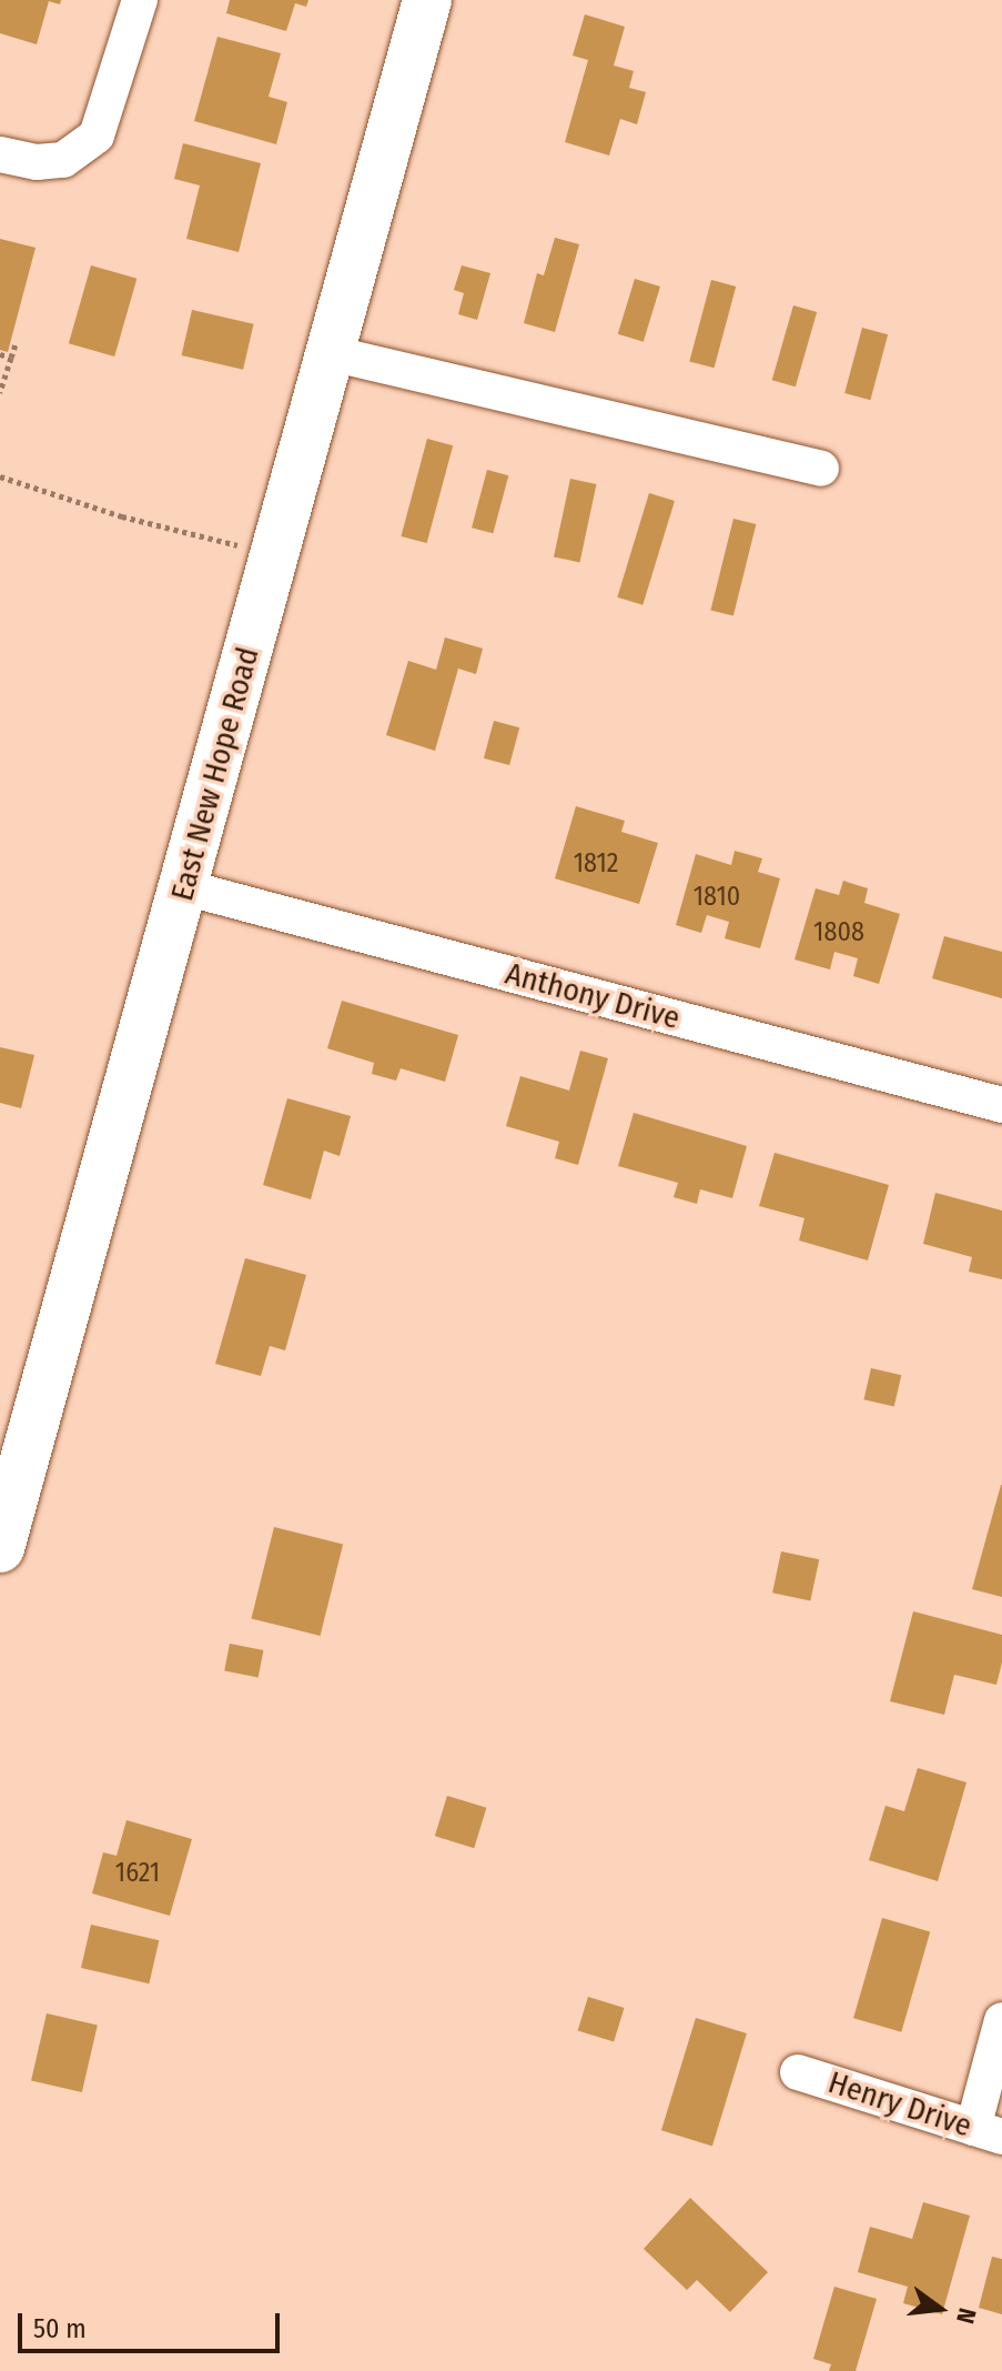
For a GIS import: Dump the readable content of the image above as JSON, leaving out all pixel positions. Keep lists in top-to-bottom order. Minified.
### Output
{"streets":{"street":["East New Hope Road","Anthony Drive","Henry Drive"]},"crossings":[["East New Hope Road","Anthony Drive"]],"house_numbers":["1812","1810","1808","1621"],"scale_bar":"50 m","north":"right"}
